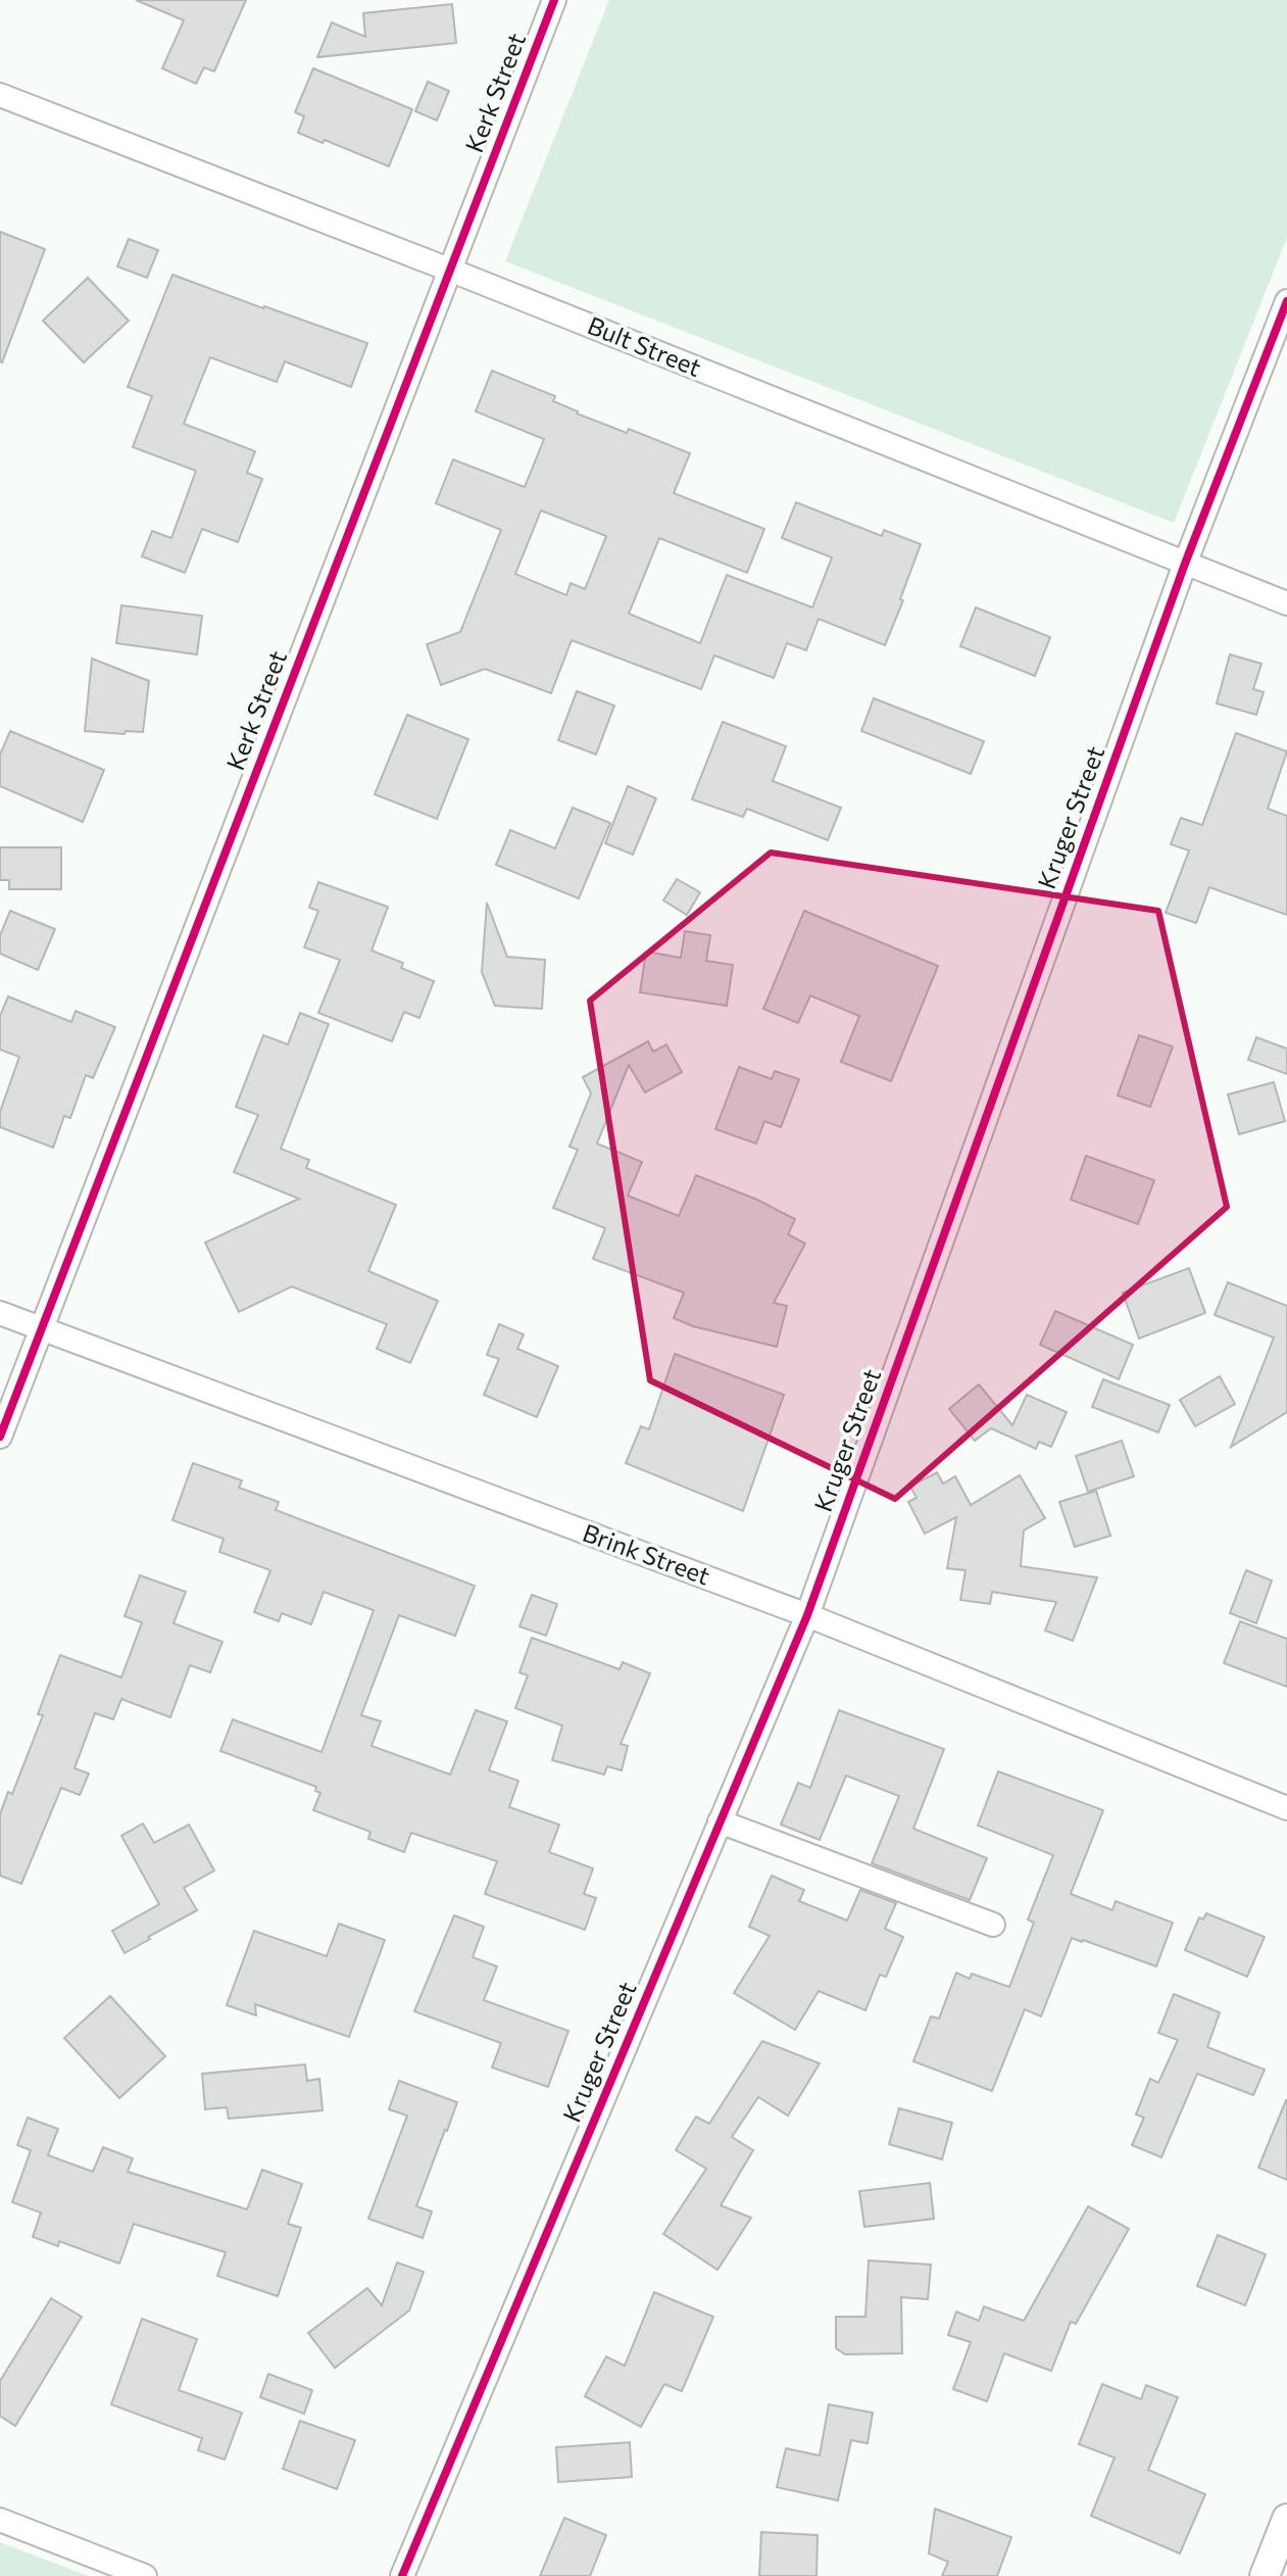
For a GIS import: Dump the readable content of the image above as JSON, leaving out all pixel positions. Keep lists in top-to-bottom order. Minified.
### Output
{"streets":{"street":["Kerk Street","Bult Street","Kruger Street","Brink Street"]},"crossings":[["Kerk Street","Bult Street"],["Kerk Street","Brink Street"],["Bult Street","Kruger Street"],["Kruger Street","Brink Street"]]}
